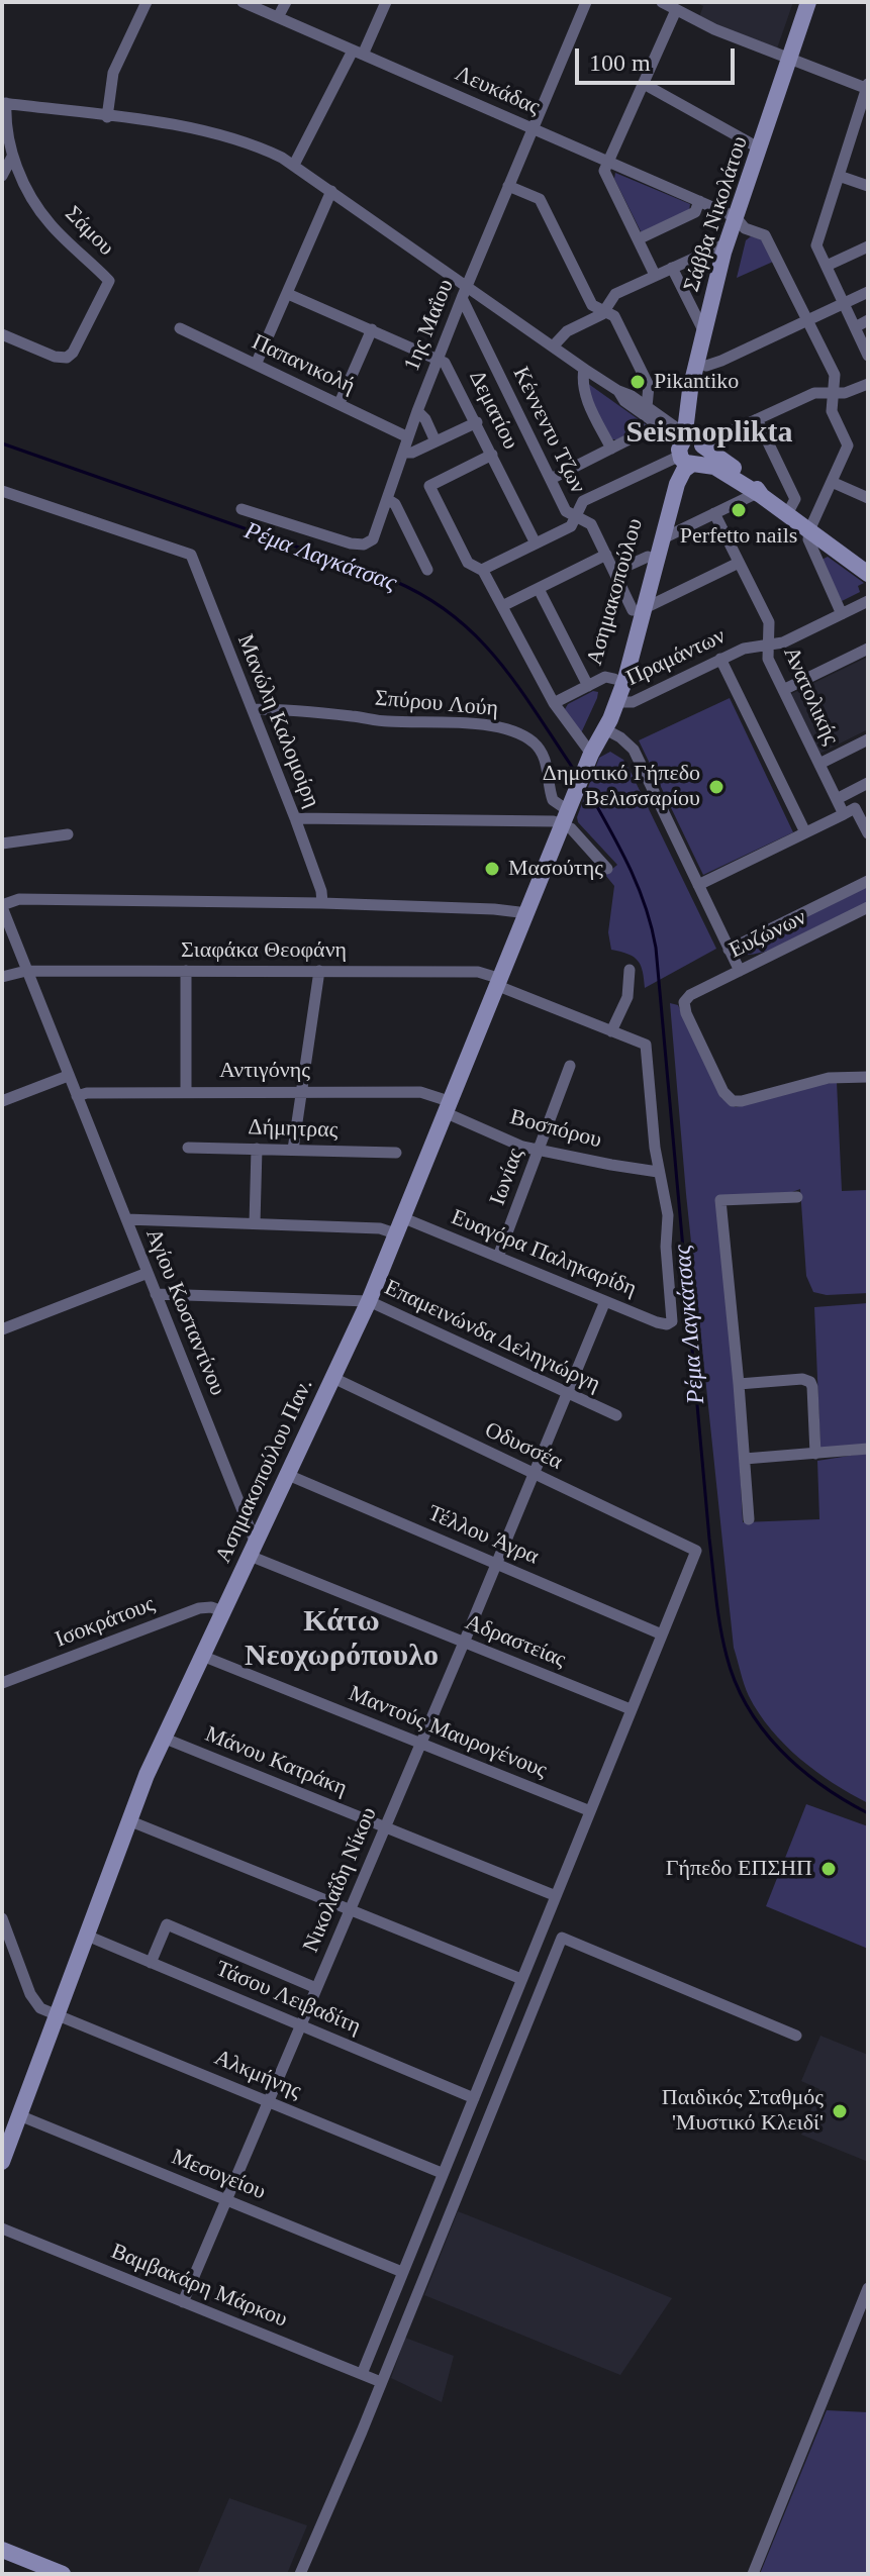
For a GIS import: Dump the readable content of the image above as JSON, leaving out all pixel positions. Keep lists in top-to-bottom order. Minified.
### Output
{"streets":{"street":["Λευκάδας","Σάββα Νικολάτου","Σάμου","1ης Μαΐου","Παπανικολή","Δεματίου","Κέννεντυ Τζων","Ασημακοπούλου","Πραμάντων","Ανατολικής","Σπύρου Λούη","Μανώλη Καλομοίρη","Ευζώνων","Σιαφάκα Θεοφάνη","Αντιγόνης","Δήμητρας","Βοσπόρου","Ιωνίας","Ευαγόρα Παληκαρίδη","Αγίου Κωσταντίνου","Επαμεινώνδα Δεληγιώργη","Οδυσσέα","Ασημακοπούλου Παν.","Τέλλου Άγρα","Ισοκράτους","Αδραστείας","Μαντούς Μαυρογένους","Μάνου Κατράκη","Νικολαΐδη Νίκου","Τάσου Λειβαδίτη","Αλκμήνης","Μεσογείου","Βαμβακάρη Μάρκου"]},"crossings":[["Λευκάδας","Σάββα Νικολάτου"],["Λευκάδας","1ης Μαΐου"],["Σάββα Νικολάτου","Ασημακοπούλου"],["1ης Μαΐου","Παπανικολή"],["1ης Μαΐου","Δεματίου"],["1ης Μαΐου","Κέννεντυ Τζων"],["Κέννεντυ Τζων","Ασημακοπούλου"],["Ασημακοπούλου","Πραμάντων"],["Ασημακοπούλου","Ασημακοπούλου Παν."],["Πραμάντων","Ανατολικής"],["Σπύρου Λούη","Μανώλη Καλομοίρη"],["Σπύρου Λούη","Ασημακοπούλου Παν."],["Σιαφάκα Θεοφάνη","Βοσπόρου"],["Σιαφάκα Θεοφάνη","Ευαγόρα Παληκαρίδη"],["Σιαφάκα Θεοφάνη","Αγίου Κωσταντίνου"],["Σιαφάκα Θεοφάνη","Ασημακοπούλου Παν."],["Αντιγόνης","Βοσπόρου"],["Αντιγόνης","Αγίου Κωσταντίνου"],["Αντιγόνης","Ασημακοπούλου Παν."],["Βοσπόρου","Ιωνίας"],["Βοσπόρου","Ευαγόρα Παληκαρίδη"],["Βοσπόρου","Ασημακοπούλου Παν."],["Ιωνίας","Ευαγόρα Παληκαρίδη"],["Ευαγόρα Παληκαρίδη","Αγίου Κωσταντίνου"],["Ευαγόρα Παληκαρίδη","Ασημακοπούλου Παν."],["Ευαγόρα Παληκαρίδη","Νικολαΐδη Νίκου"],["Αγίου Κωσταντίνου","Επαμεινώνδα Δεληγιώργη"],["Αγίου Κωσταντίνου","Ασημακοπούλου Παν."],["Αγίου Κωσταντίνου","Αδραστείας"],["Επαμεινώνδα Δεληγιώργη","Ασημακοπούλου Παν."],["Επαμεινώνδα Δεληγιώργη","Νικολαΐδη Νίκου"],["Οδυσσέα","Ασημακοπούλου Παν."],["Οδυσσέα","Τέλλου Άγρα"],["Οδυσσέα","Νικολαΐδη Νίκου"],["Ασημακοπούλου Παν.","Τέλλου Άγρα"],["Ασημακοπούλου Παν.","Ισοκράτους"],["Ασημακοπούλου Παν.","Αδραστείας"],["Ασημακοπούλου Παν.","Μαντούς Μαυρογένους"],["Ασημακοπούλου Παν.","Μάνου Κατράκη"],["Ασημακοπούλου Παν.","Τάσου Λειβαδίτη"],["Ασημακοπούλου Παν.","Αλκμήνης"],["Ασημακοπούλου Παν.","Μεσογείου"],["Τέλλου Άγρα","Νικολαΐδη Νίκου"],["Αδραστείας","Νικολαΐδη Νίκου"],["Μαντούς Μαυρογένους","Νικολαΐδη Νίκου"],["Μάνου Κατράκη","Νικολαΐδη Νίκου"],["Νικολαΐδη Νίκου","Τάσου Λειβαδίτη"],["Νικολαΐδη Νίκου","Αλκμήνης"],["Νικολαΐδη Νίκου","Μεσογείου"],["Νικολαΐδη Νίκου","Βαμβακάρη Μάρκου"]],"districts":["Seismoplikta","Κάτω Νεοχωρόπουλο"],"water":["Ρέμα Λαγκάτσας"],"places":["Pikantiko","Perfetto nails","Δημοτικό Γήπεδο Βελισσαρίου","Μασούτης","Γήπεδο ΕΠΣΗΠ","Παιδικός Σταθμός 'Μυστικό Κλειδί'"],"scale_bar":"100 m"}
